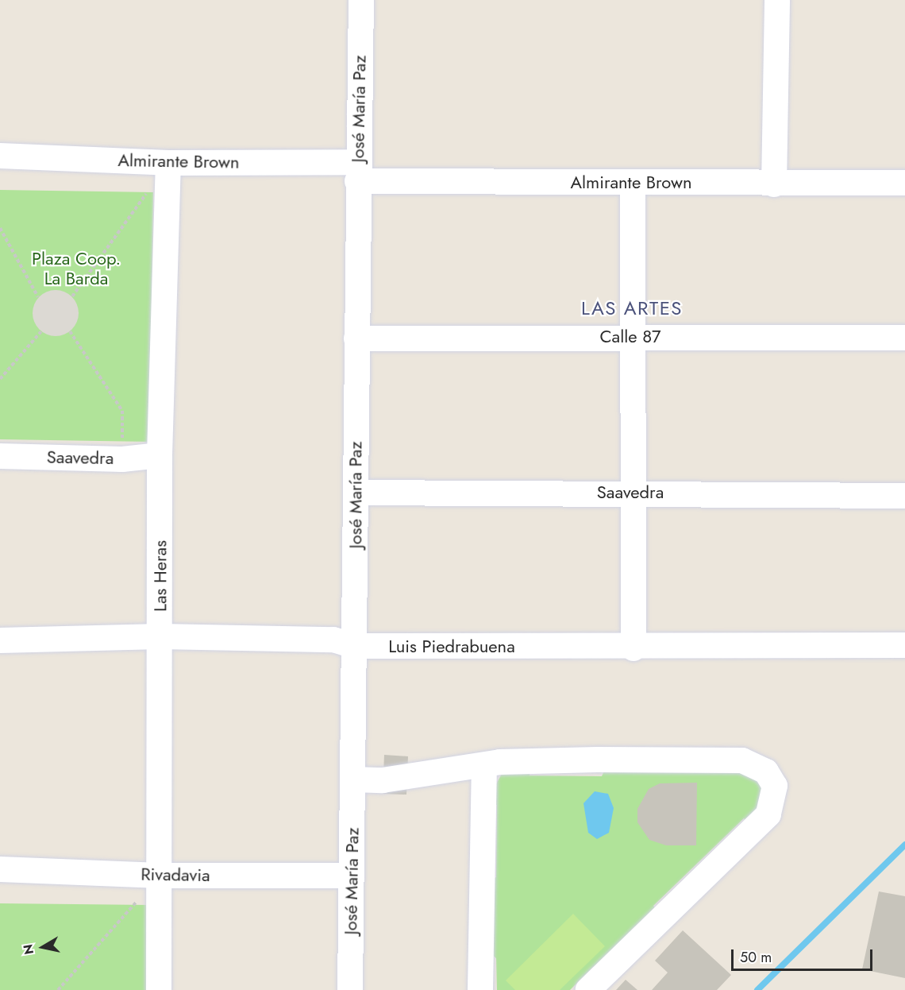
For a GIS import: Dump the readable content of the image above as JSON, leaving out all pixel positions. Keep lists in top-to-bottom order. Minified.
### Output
{"streets":{"street":["José María Paz","Almirante Brown","Calle 87","Saavedra","Las Heras","Luis Piedrabuena","Rivadavia"]},"crossings":[["José María Paz","Almirante Brown"],["José María Paz","Calle 87"],["José María Paz","Saavedra"],["José María Paz","Luis Piedrabuena"],["José María Paz","Rivadavia"],["Almirante Brown","Las Heras"],["Saavedra","Las Heras"],["Las Heras","Luis Piedrabuena"],["Las Heras","Rivadavia"]],"districts":["LAS ARTES"],"parks":["Plaza Coop. La Barda"],"scale_bar":"50 m","north":"left"}
